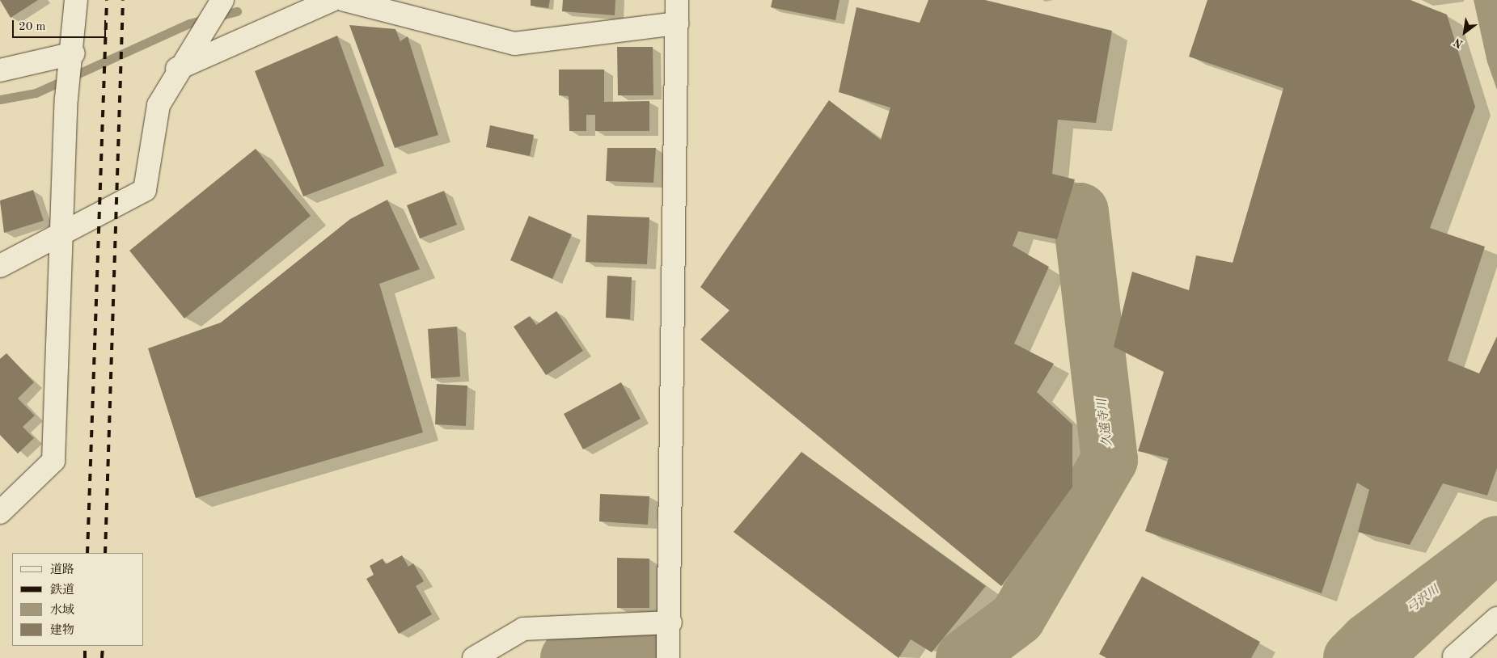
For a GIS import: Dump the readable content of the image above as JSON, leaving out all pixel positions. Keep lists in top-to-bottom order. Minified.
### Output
{"water":["久遠寺川","弓沢川"],"legend":["道路","鉄道","水域","建物"],"scale_bar":"20 m","north":"bottom left"}
